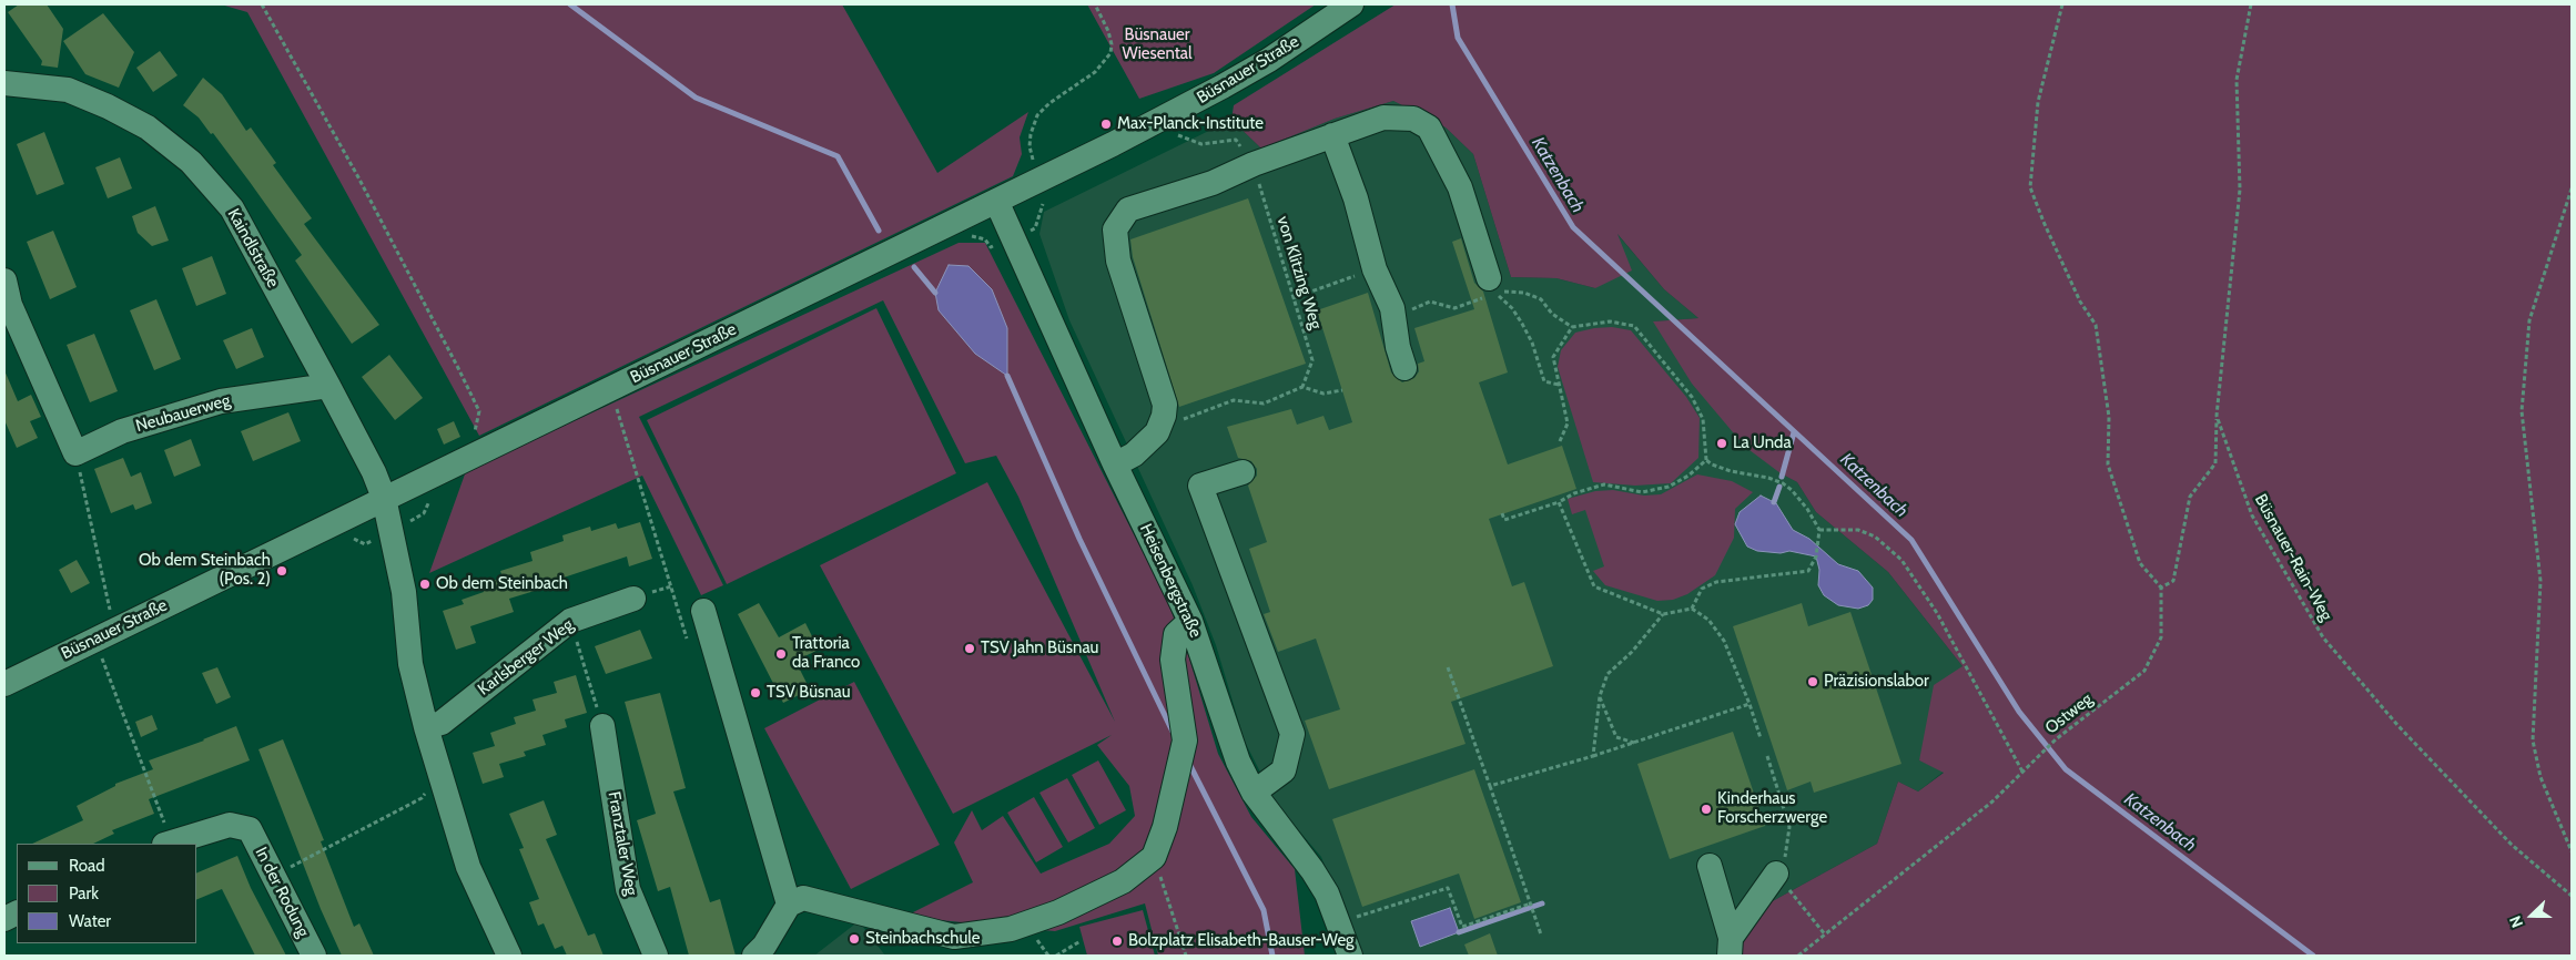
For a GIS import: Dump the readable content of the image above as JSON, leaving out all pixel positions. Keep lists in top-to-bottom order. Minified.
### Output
{"streets":{"street":["Büsnauer Straße","Kaindlstraße","Neubauerweg","Heisenbergstraße","Karlsberger Weg","Franztaler Weg","In der Rodung"],"path":["von Klitzing Weg","Büsnauer-Rain-Weg","Ostweg"]},"crossings":[["Büsnauer Straße","Kaindlstraße"],["Büsnauer Straße","Heisenbergstraße"],["Kaindlstraße","Neubauerweg"]],"water":["Katzenbach"],"parks":["Büsnauer Wiesental"],"places":["Max-Planck-Institute","La Unda","Ob dem Steinbach (Pos. 2)","Ob dem Steinbach","TSV Jahn Büsnau","Trattoria da Franco","Präzisionslabor","TSV Büsnau","Kinderhaus Forscherzwerge","Steinbachschule","Bolzplatz Elisabeth-Bauser-Weg"],"legend":["Road","Park","Water"],"north":"left"}
